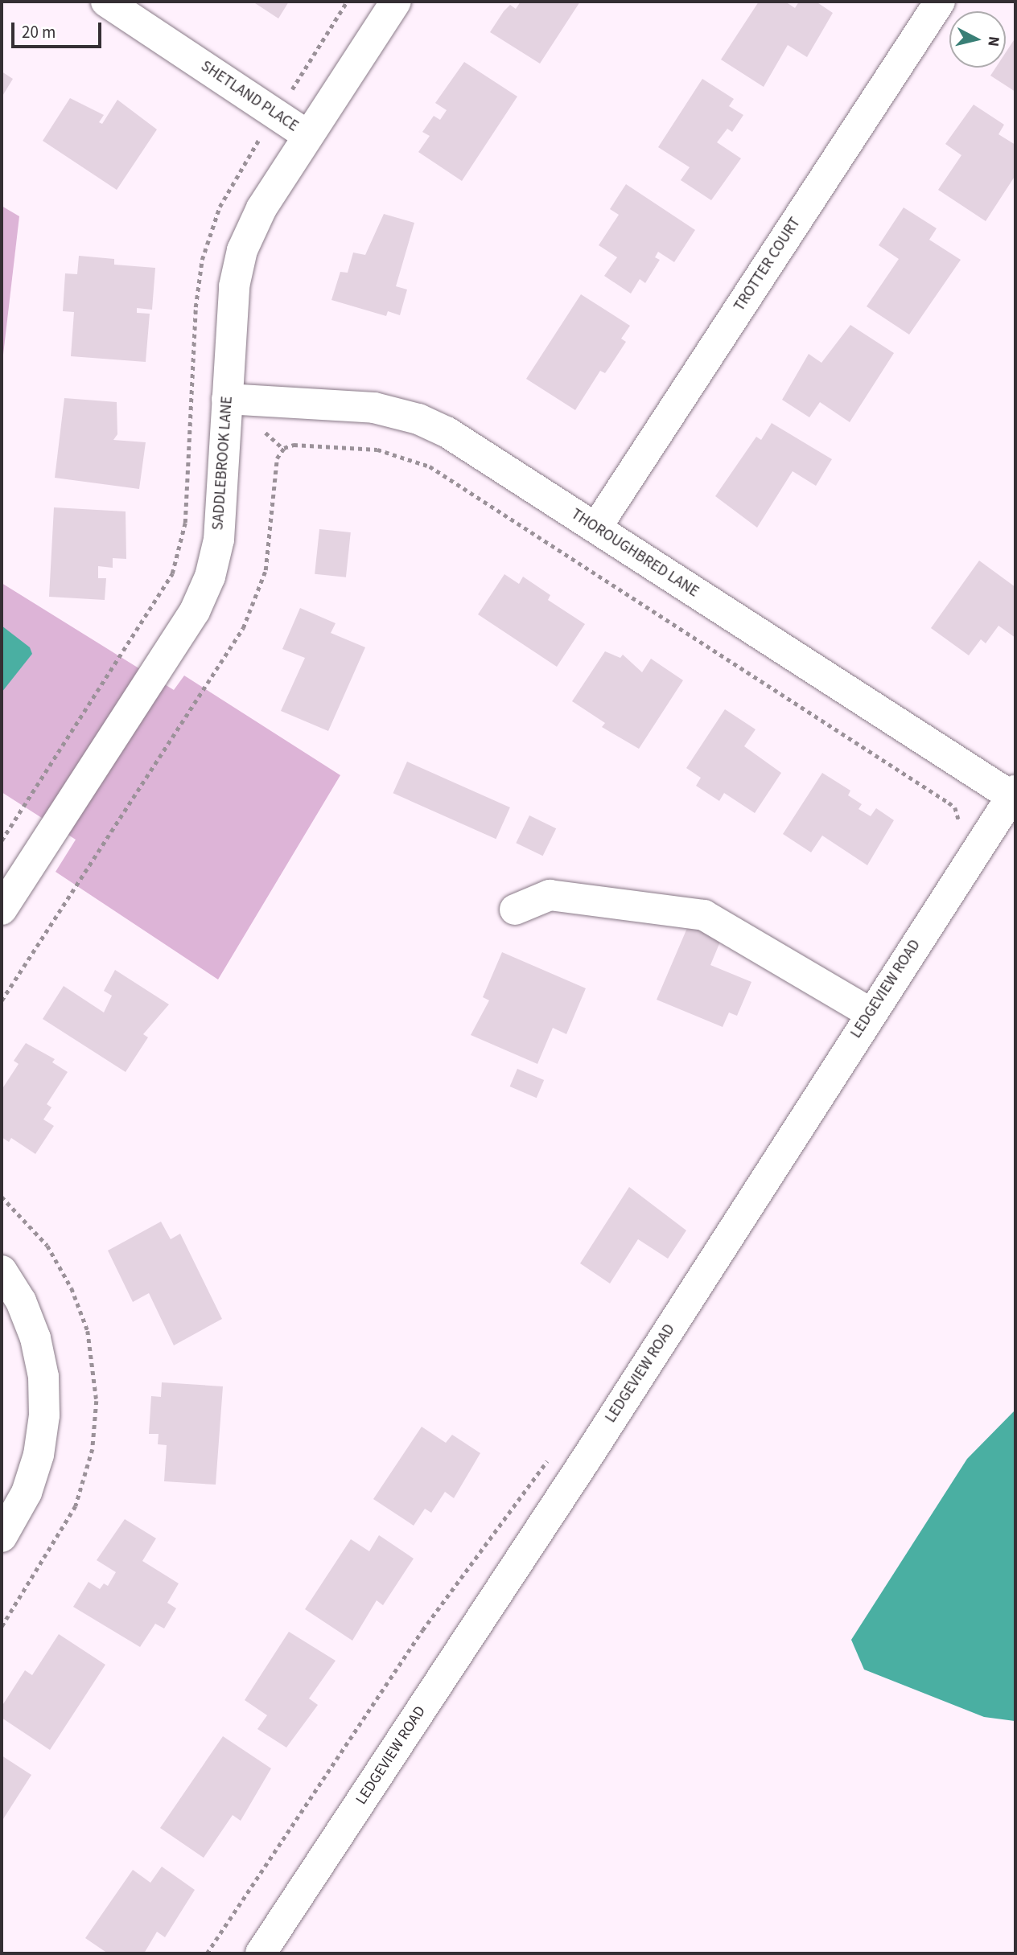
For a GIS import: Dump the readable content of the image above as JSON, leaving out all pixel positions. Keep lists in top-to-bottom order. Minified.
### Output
{"streets":{"street":["SHETLAND PLACE","TROTTER COURT","SADDLEBROOK LANE","THOROUGHBRED LANE","LEDGEVIEW ROAD"]},"crossings":[["SHETLAND PLACE","SADDLEBROOK LANE"],["TROTTER COURT","THOROUGHBRED LANE"],["SADDLEBROOK LANE","THOROUGHBRED LANE"],["THOROUGHBRED LANE","LEDGEVIEW ROAD"]],"scale_bar":"20 m","north":"right"}
